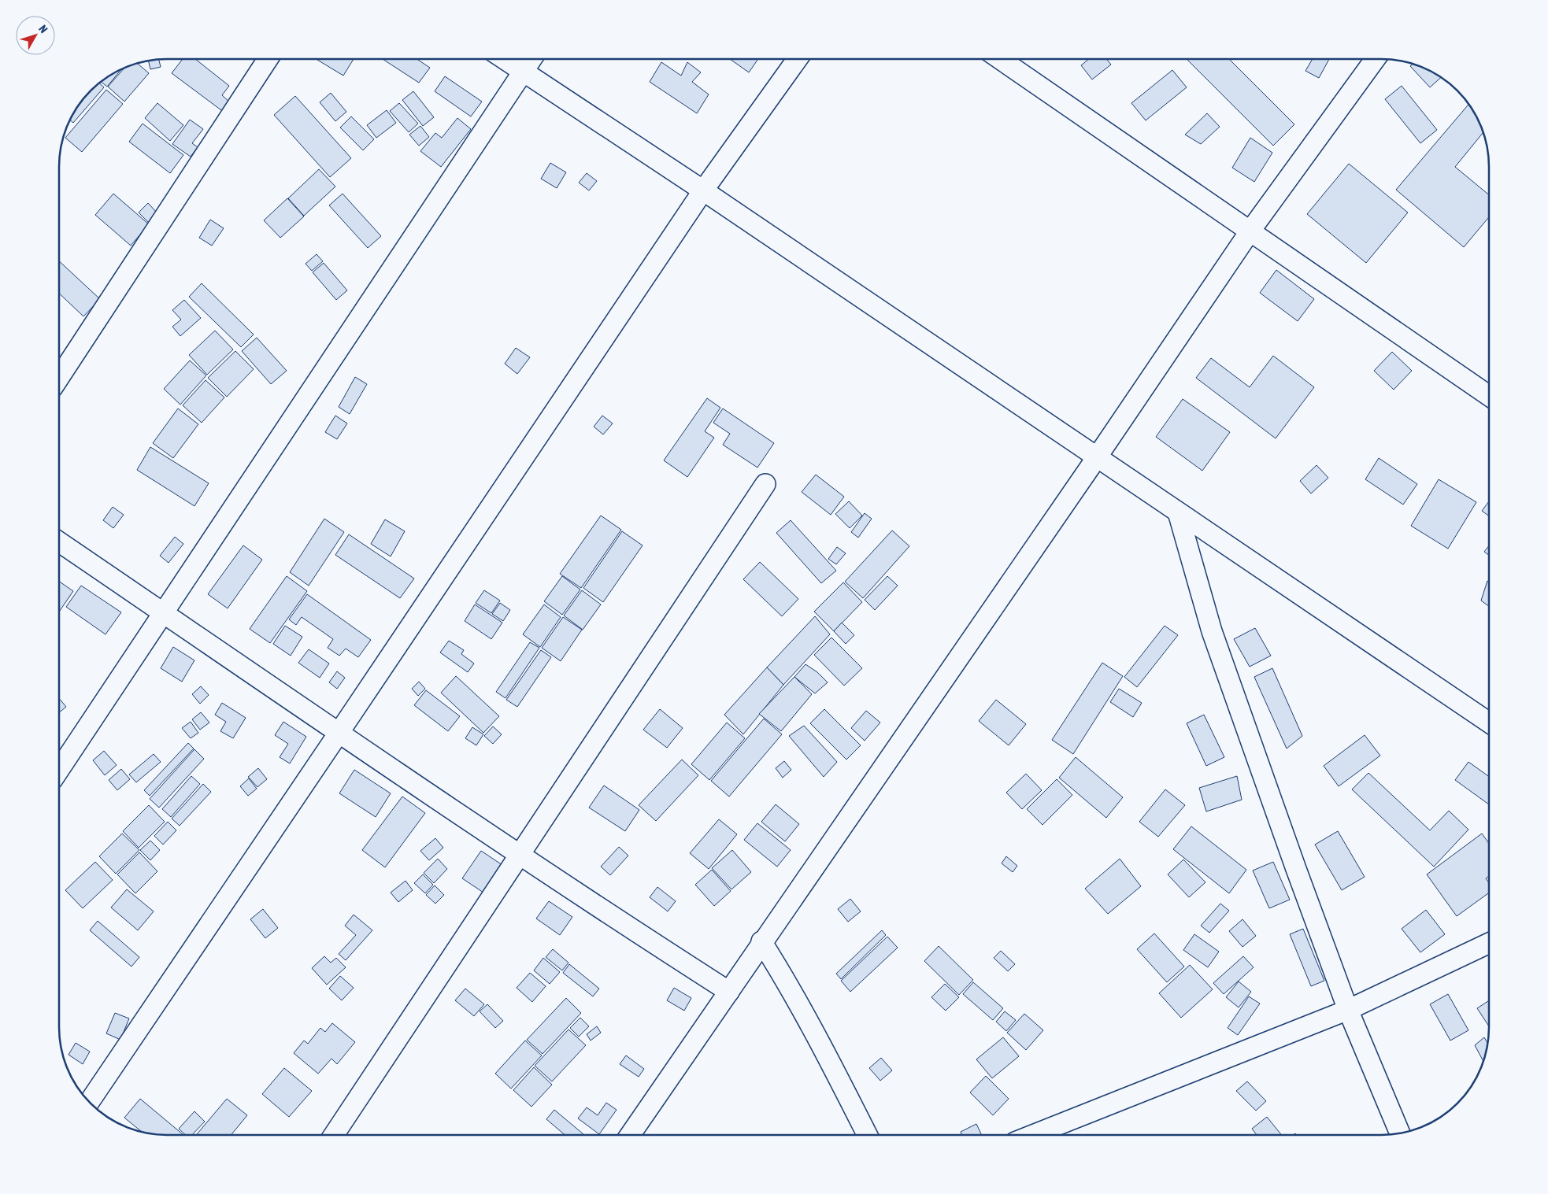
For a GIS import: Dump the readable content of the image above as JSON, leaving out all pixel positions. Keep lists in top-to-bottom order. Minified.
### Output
{"north":"top right"}
